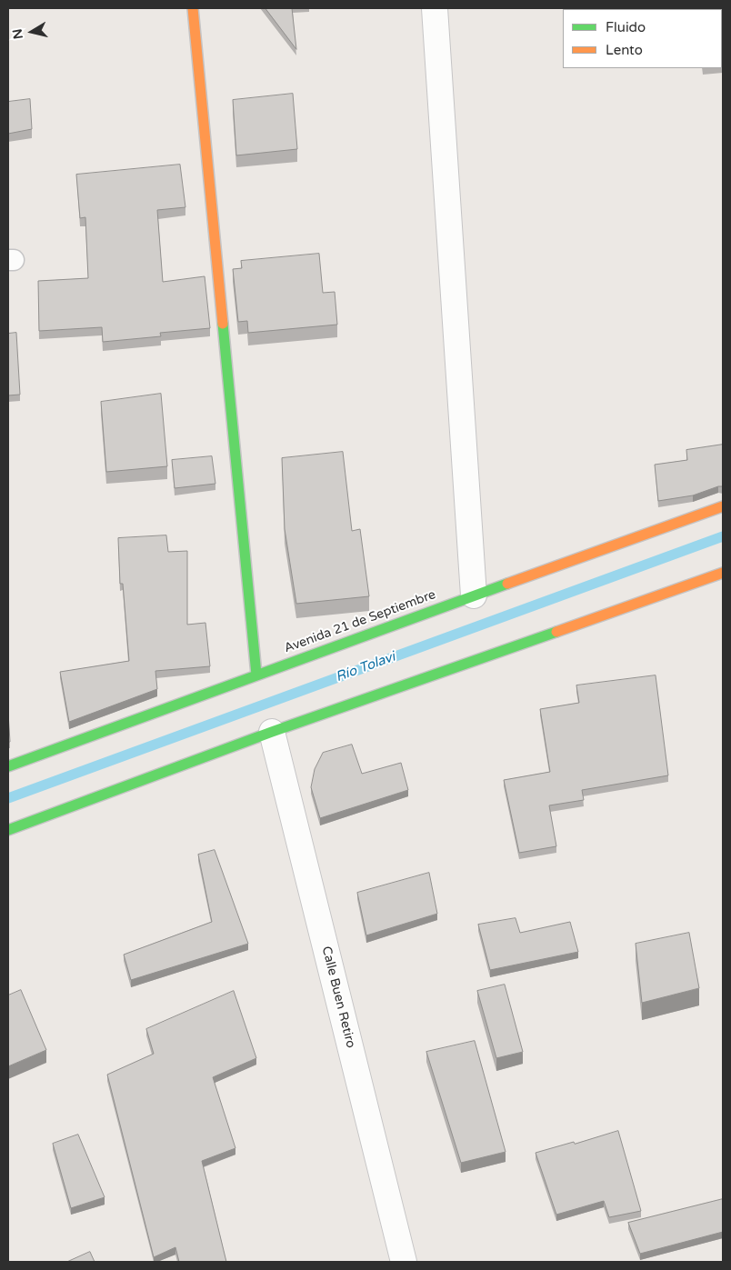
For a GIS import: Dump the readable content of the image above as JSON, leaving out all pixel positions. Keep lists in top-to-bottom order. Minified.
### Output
{"streets":{"street":["Avenida 21 de Septiembre","Calle Buen Retiro"]},"water":["Río Tolavi"],"legend":["Fluido","Lento"],"north":"left"}
